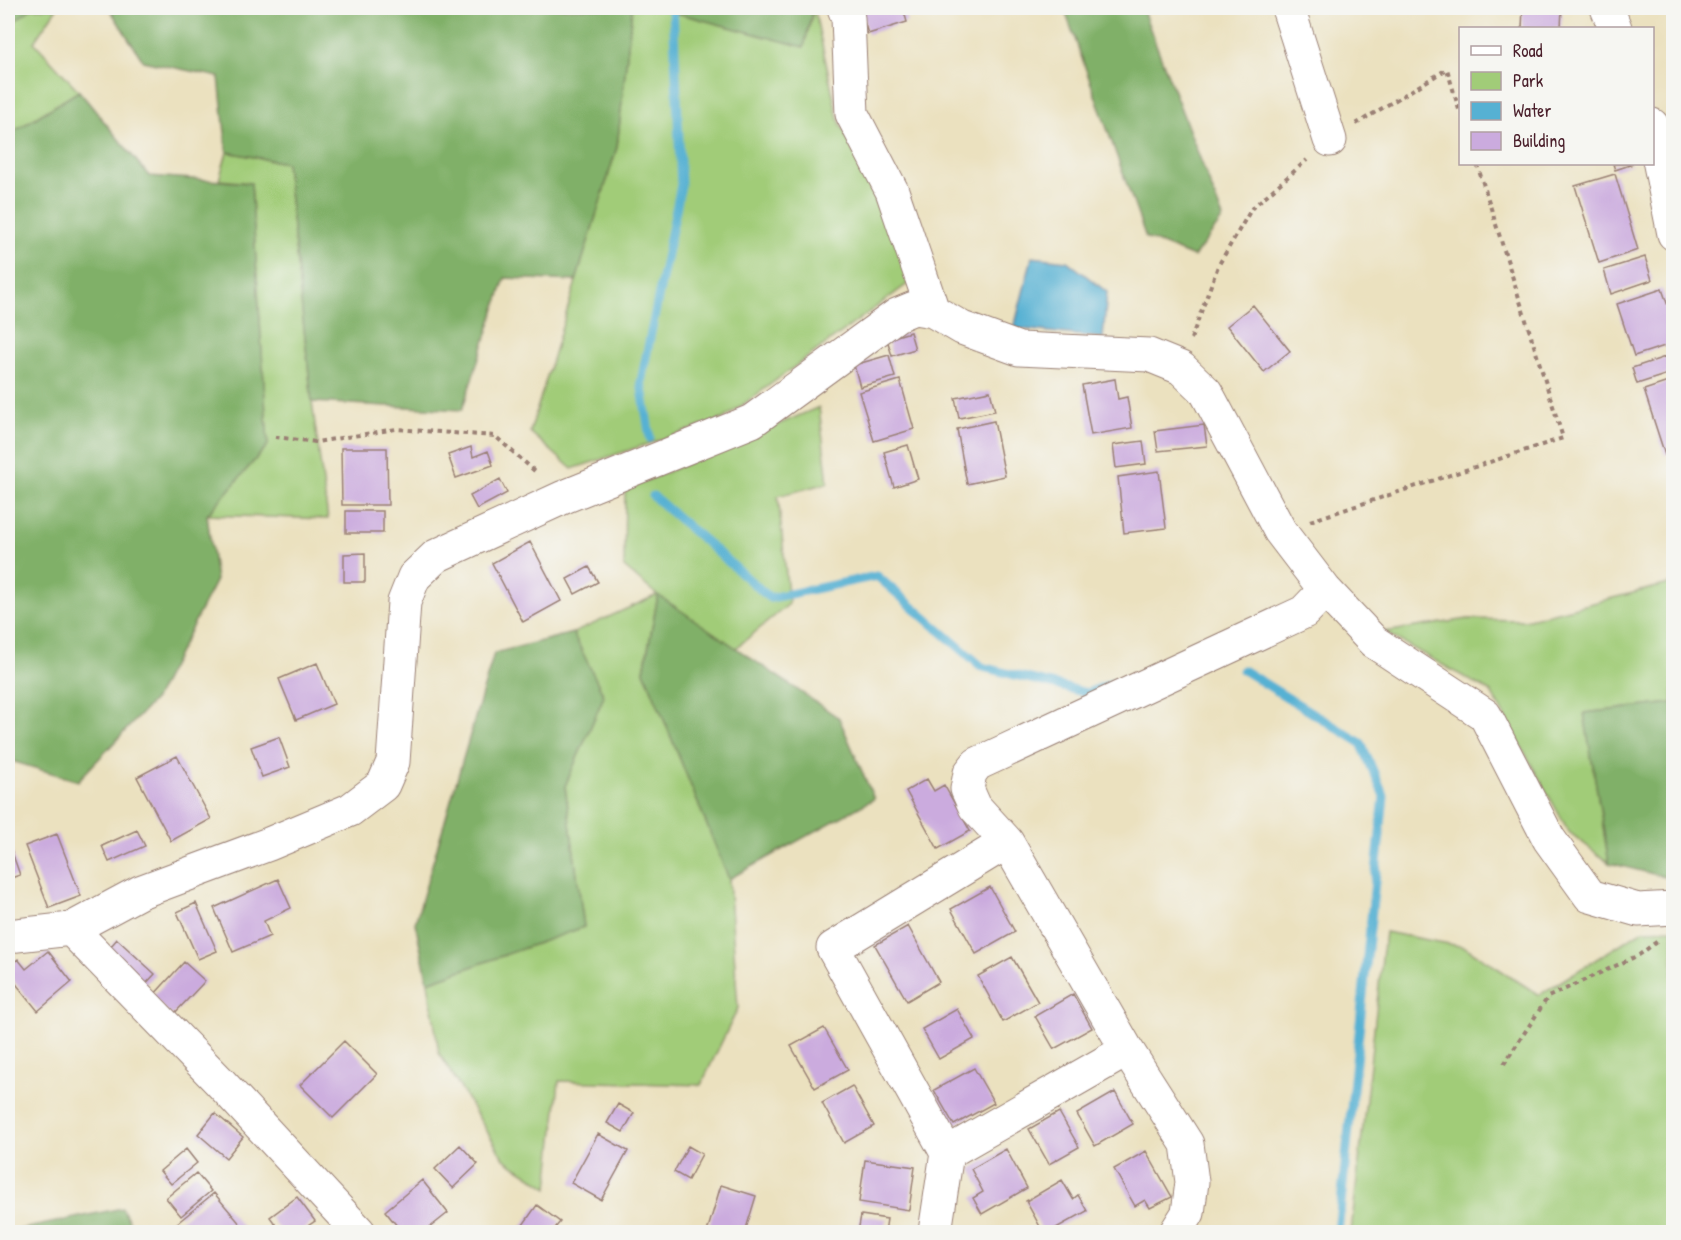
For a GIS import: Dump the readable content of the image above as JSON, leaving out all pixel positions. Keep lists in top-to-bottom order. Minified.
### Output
{"legend":["Road","Park","Water","Building"]}
